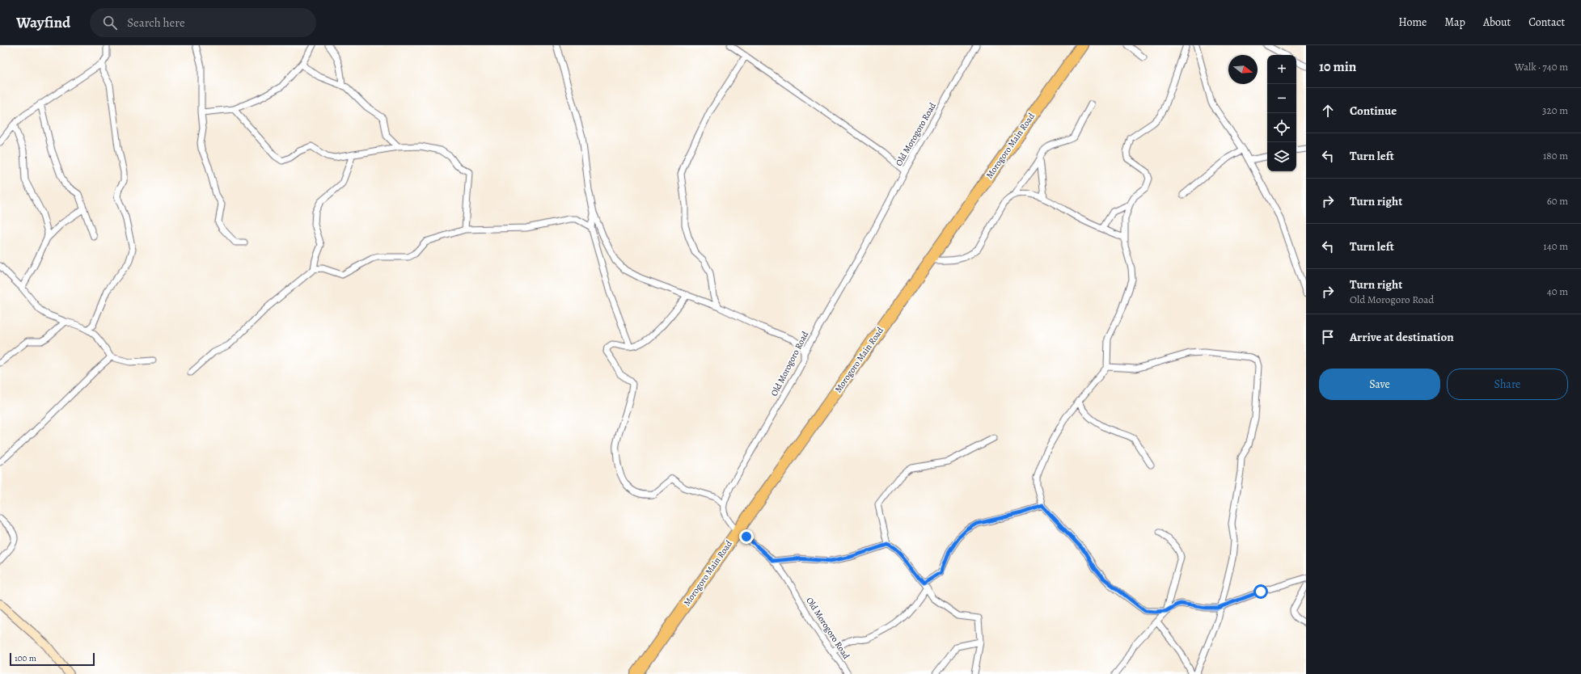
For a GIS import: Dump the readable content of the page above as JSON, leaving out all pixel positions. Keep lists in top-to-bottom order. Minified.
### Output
{"streets":{"highway":["Morogoro Main Road"],"street":["Old Morogoro Road"]},"crossings":[["Old Morogoro Road","Morogoro Main Road"]],"scale_bar":"100 m","north":"right","page":{"header":"Wayfind","search":"Search here","nav":["Home","Map","About","Contact"],"heading":["10 min","Walk · 740 m"],"map_buttons":["+","−"],"list":[["Continue","320 m"],["Turn left","180 m"],["Turn right","60 m"],["Turn left","140 m"],["Turn right","Old Morogoro Road","40 m"],"Arrive at destination"],"buttons":["Save","Share"],"scale":"100 m"}}
